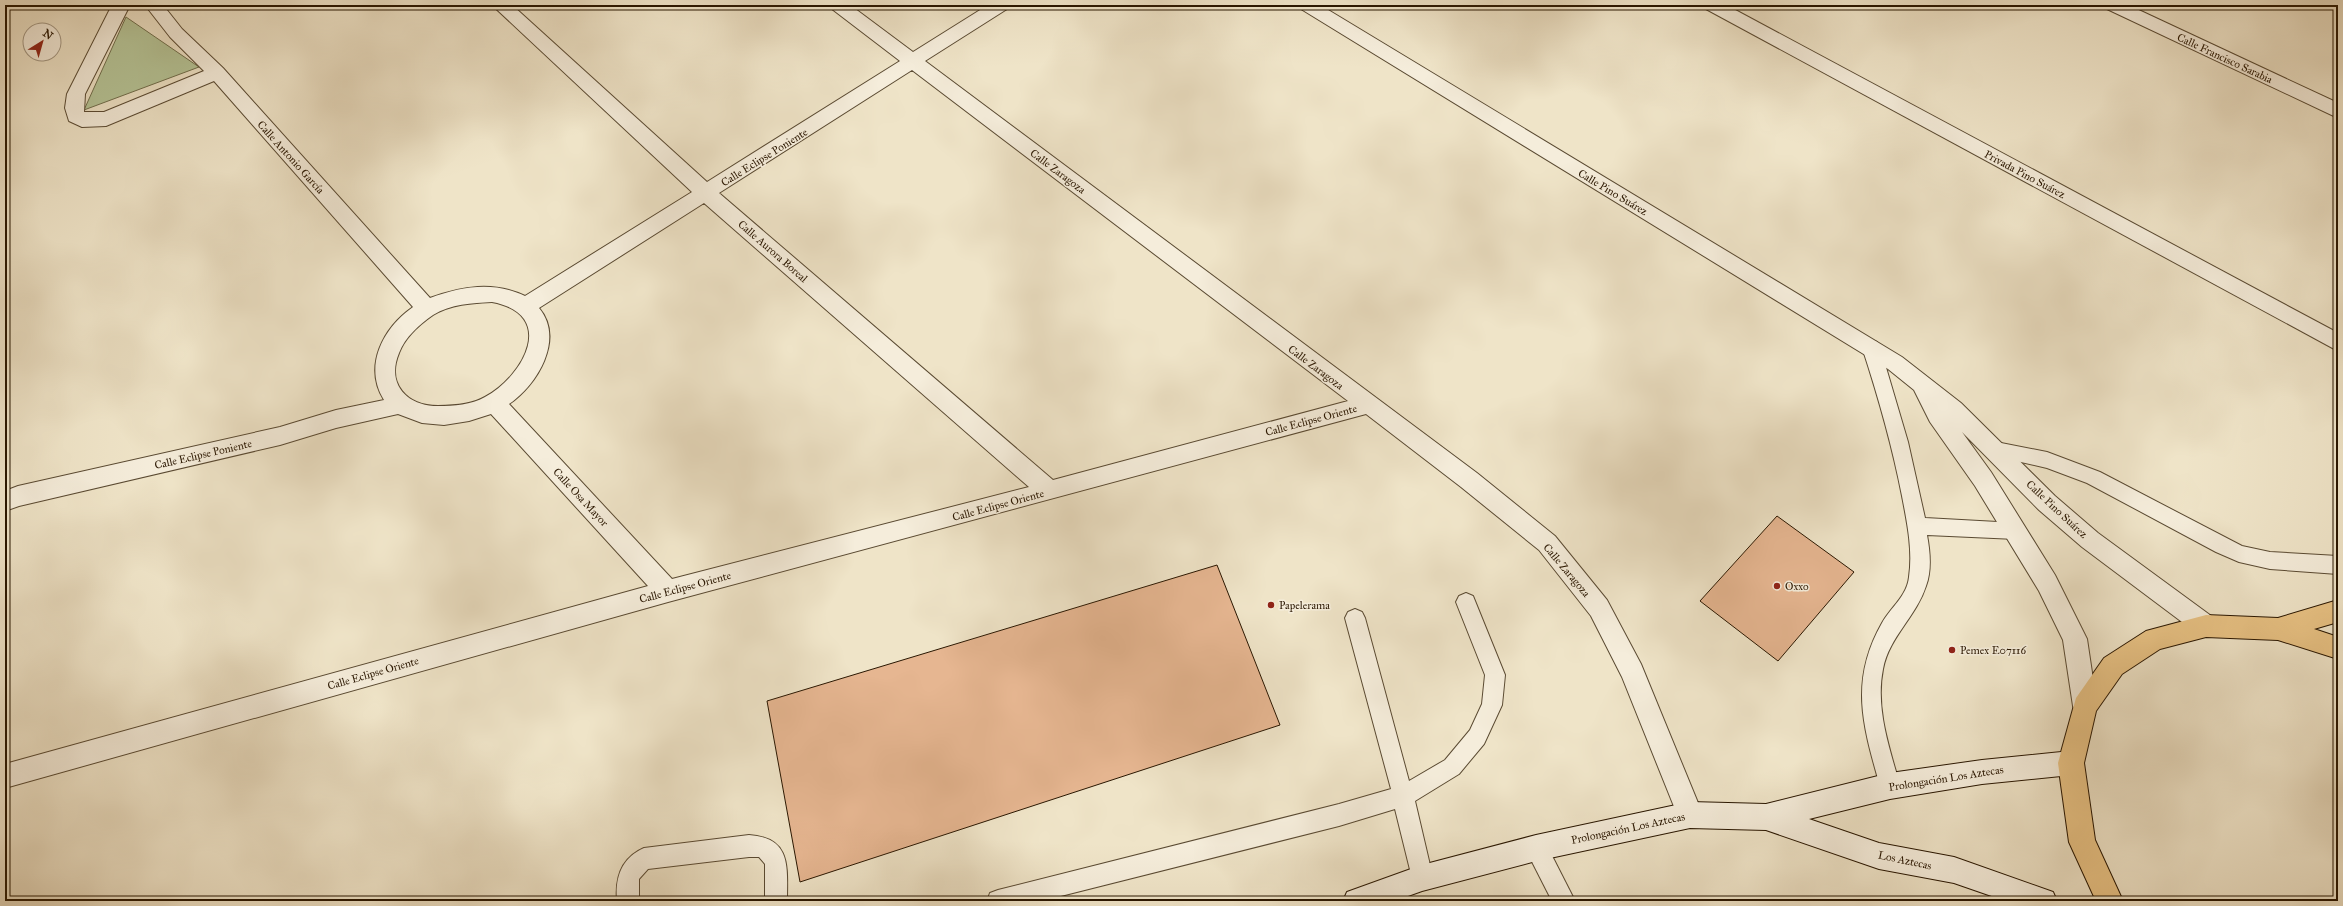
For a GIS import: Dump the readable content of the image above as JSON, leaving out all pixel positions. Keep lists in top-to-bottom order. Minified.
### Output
{"streets":{"street":["Calle Francisco Sarabia","Calle Antonio García","Calle Eclipse Poniente","Calle Zaragoza","Privada Pino Suárez","Calle Pino Suárez","Calle Aurora Boreal","Calle Eclipse Oriente","Calle Osa Mayor","Prolongación Los Aztecas","Los Aztecas"]},"crossings":[["Calle Antonio García","Calle Eclipse Poniente"],["Calle Antonio García","Calle Osa Mayor"],["Calle Eclipse Poniente","Calle Zaragoza"],["Calle Eclipse Poniente","Calle Aurora Boreal"],["Calle Eclipse Poniente","Calle Osa Mayor"],["Calle Zaragoza","Calle Eclipse Oriente"],["Calle Zaragoza","Prolongación Los Aztecas"],["Calle Aurora Boreal","Calle Eclipse Oriente"],["Calle Eclipse Oriente","Calle Osa Mayor"],["Prolongación Los Aztecas","Los Aztecas"]],"places":["Oxxo","Papelerama","Pemex E07116"],"north":"top right"}
